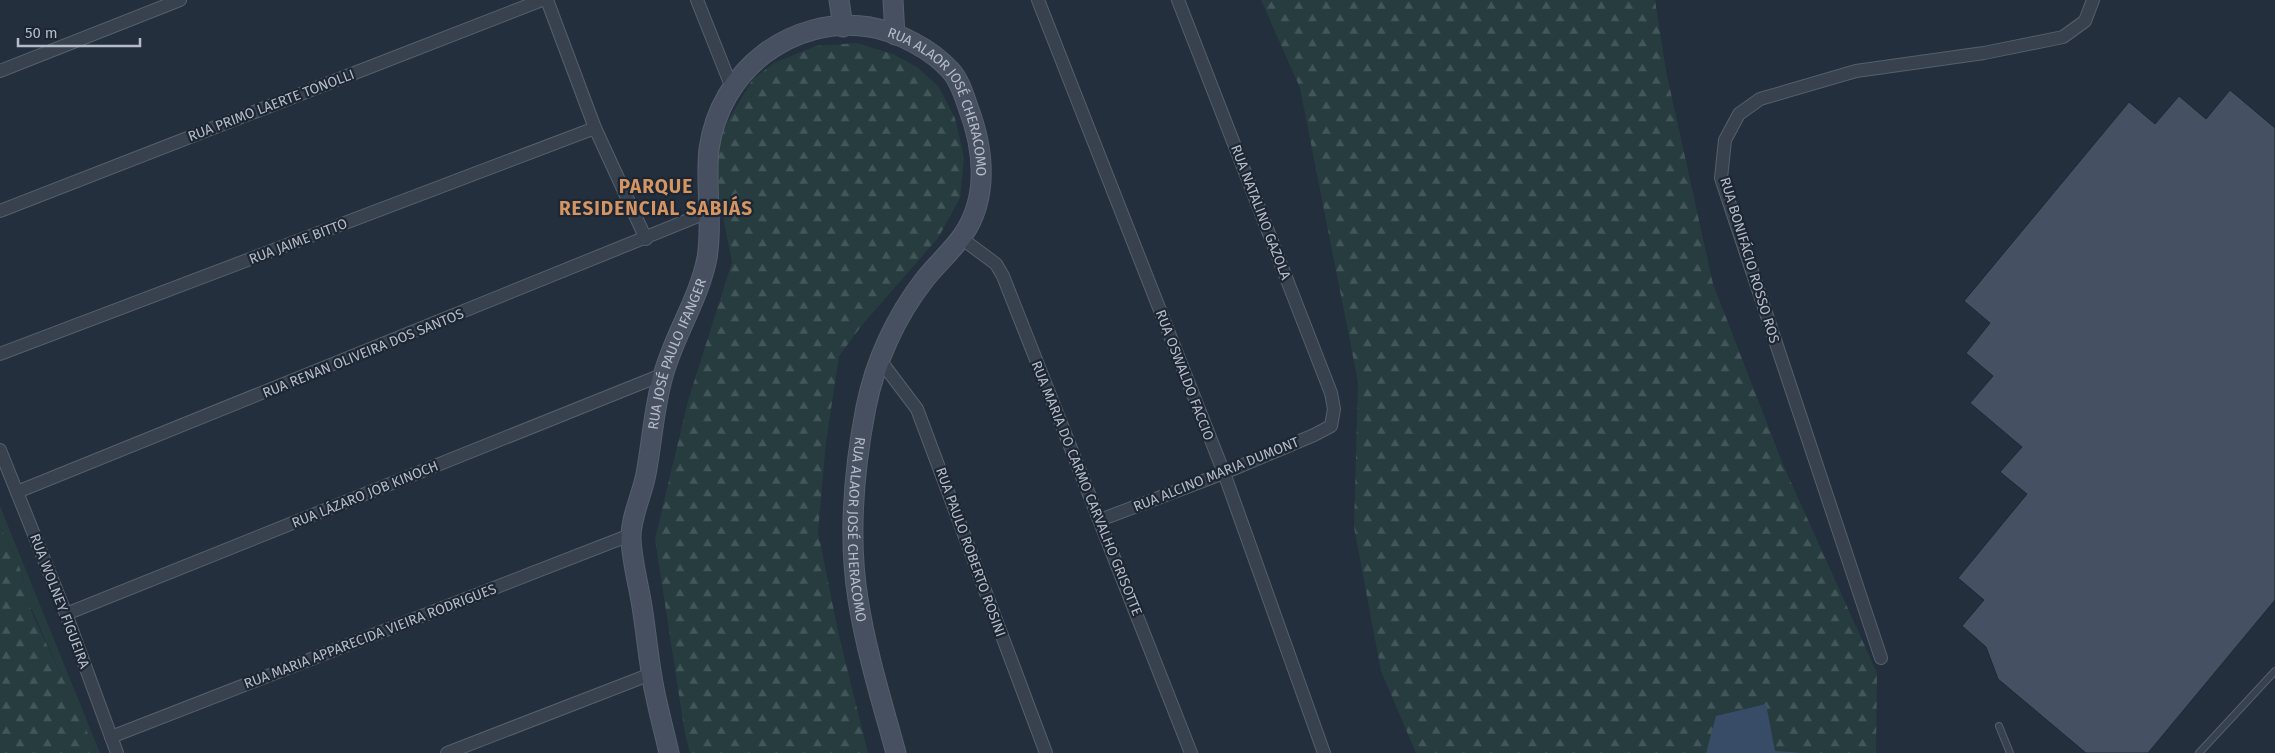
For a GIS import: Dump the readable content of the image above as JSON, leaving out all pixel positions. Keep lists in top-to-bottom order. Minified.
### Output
{"streets":{"main road":["RUA ALAOR JOSÉ CHERACOMO","RUA JOSÉ PAULO IFANGER"],"street":["RUA PRIMO LAERTE TONOLLI","RUA NATALINO GAZOLA","RUA JAIME BITTO","RUA BONIFÁCIO ROSSO ROS","RUA RENAN OLIVEIRA DOS SANTOS","RUA OSWALDO FACCIO","RUA ALCINO MARIA DUMONT","RUA MARIA DO CARMO CARVALHO GRISOTTE","RUA LÁZARO JOB KINOCH","RUA PAULO ROBERTO ROSINI","RUA WOLNEY FIGUEIRA","RUA MARIA APPARECIDA VIEIRA RODRIGUES"]},"crossings":[["RUA ALAOR JOSÉ CHERACOMO","RUA JOSÉ PAULO IFANGER"],["RUA ALAOR JOSÉ CHERACOMO","RUA MARIA DO CARMO CARVALHO GRISOTTE"],["RUA ALAOR JOSÉ CHERACOMO","RUA PAULO ROBERTO ROSINI"],["RUA NATALINO GAZOLA","RUA ALCINO MARIA DUMONT"],["RUA RENAN OLIVEIRA DOS SANTOS","RUA JOSÉ PAULO IFANGER"],["RUA RENAN OLIVEIRA DOS SANTOS","RUA WOLNEY FIGUEIRA"],["RUA JOSÉ PAULO IFANGER","RUA LÁZARO JOB KINOCH"],["RUA JOSÉ PAULO IFANGER","RUA MARIA APPARECIDA VIEIRA RODRIGUES"],["RUA OSWALDO FACCIO","RUA ALCINO MARIA DUMONT"],["RUA ALCINO MARIA DUMONT","RUA MARIA DO CARMO CARVALHO GRISOTTE"],["RUA LÁZARO JOB KINOCH","RUA WOLNEY FIGUEIRA"],["RUA WOLNEY FIGUEIRA","RUA MARIA APPARECIDA VIEIRA RODRIGUES"]],"districts":["PARQUE RESIDENCIAL SABIÁS"],"scale_bar":"50 m"}
